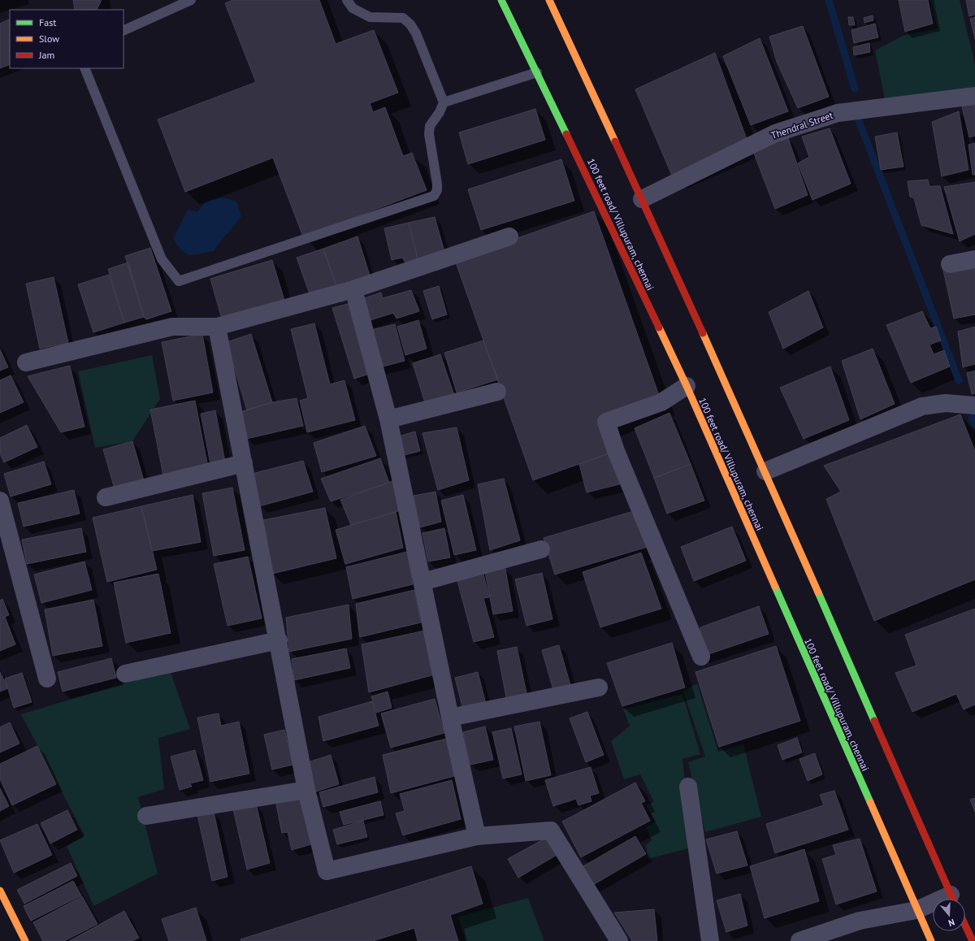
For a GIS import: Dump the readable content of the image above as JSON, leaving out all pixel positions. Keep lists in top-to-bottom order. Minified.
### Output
{"streets":{"main road":["100 feet road/ Villupuram, chennai"],"street":["Thendral Street"]},"legend":["Fast","Slow","Jam"],"north":"bottom"}
